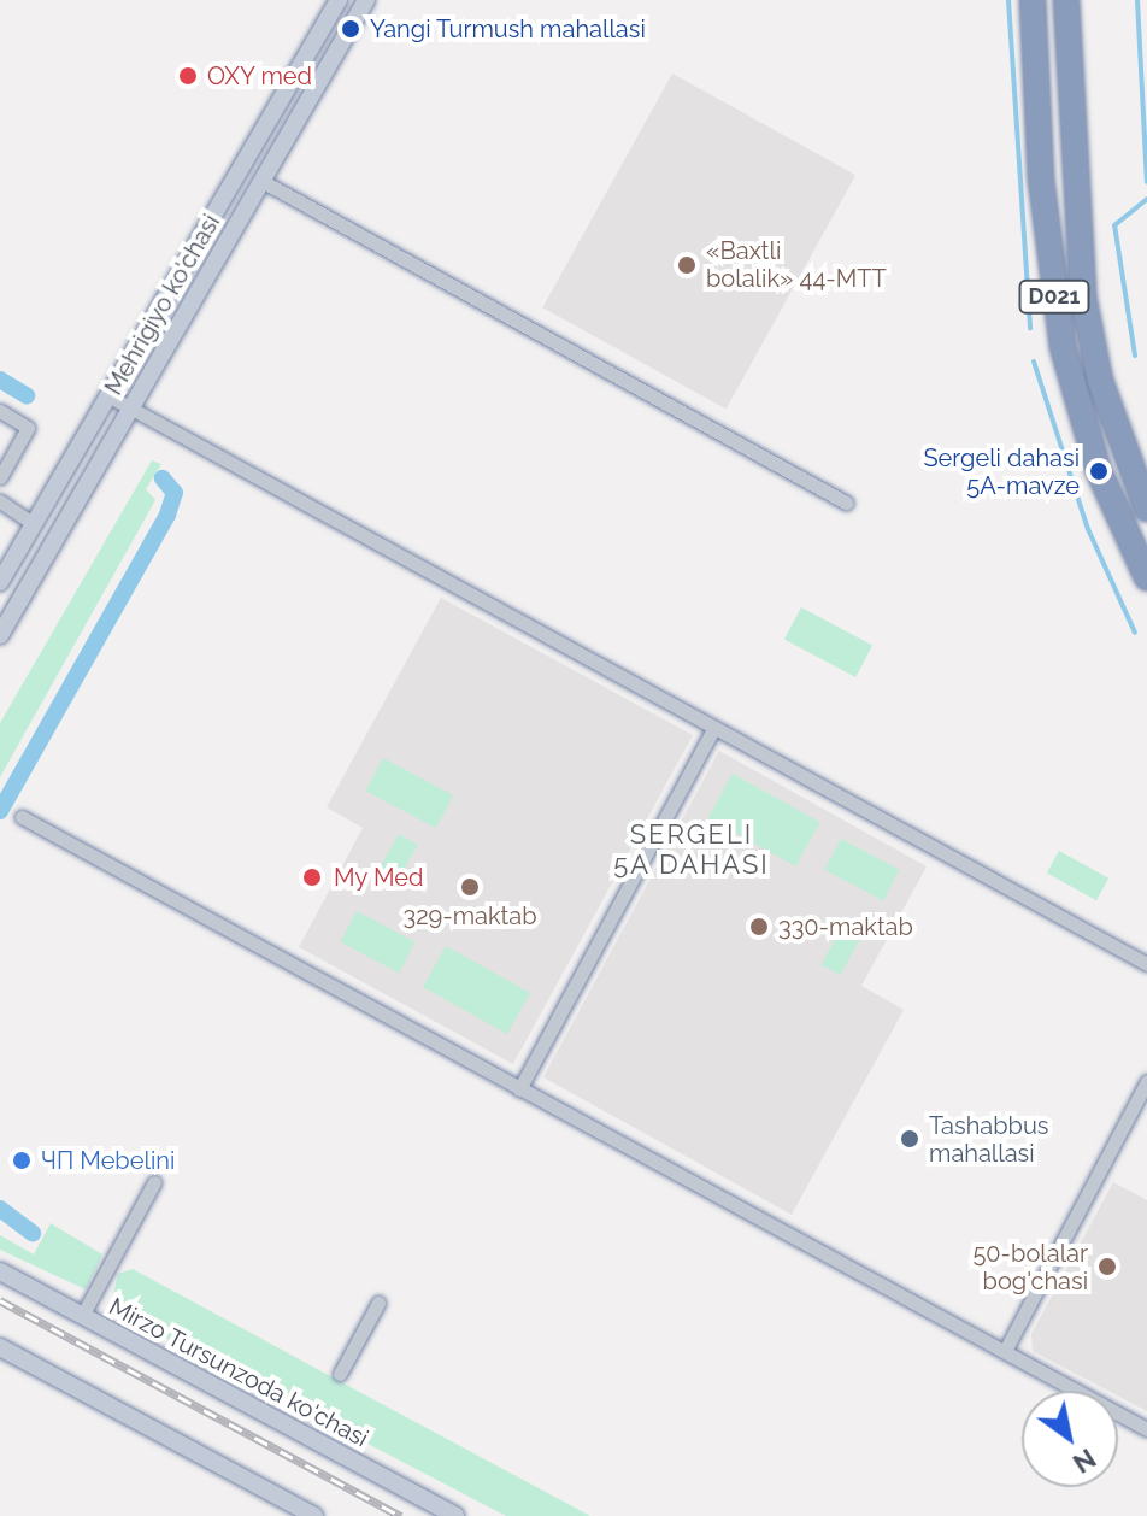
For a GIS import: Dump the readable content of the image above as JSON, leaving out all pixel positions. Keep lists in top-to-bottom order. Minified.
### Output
{"streets":{"highway":["D021"],"main road":["Mehrigiyo ko'chasi","Mirzo Tursunzoda ko'chasi"]},"districts":["SERGELI 5A DAHASI"],"places":["Yangi Turmush mahallasi","OXY med","«Baxtli bolalik» 44-MTT","Sergeli dahasi 5A-mavze","My Med","329-maktab","330-maktab","Tashabbus mahallasi","ЧП Mebelini","50-bolalar bog'chasi"],"north":"bottom right"}
